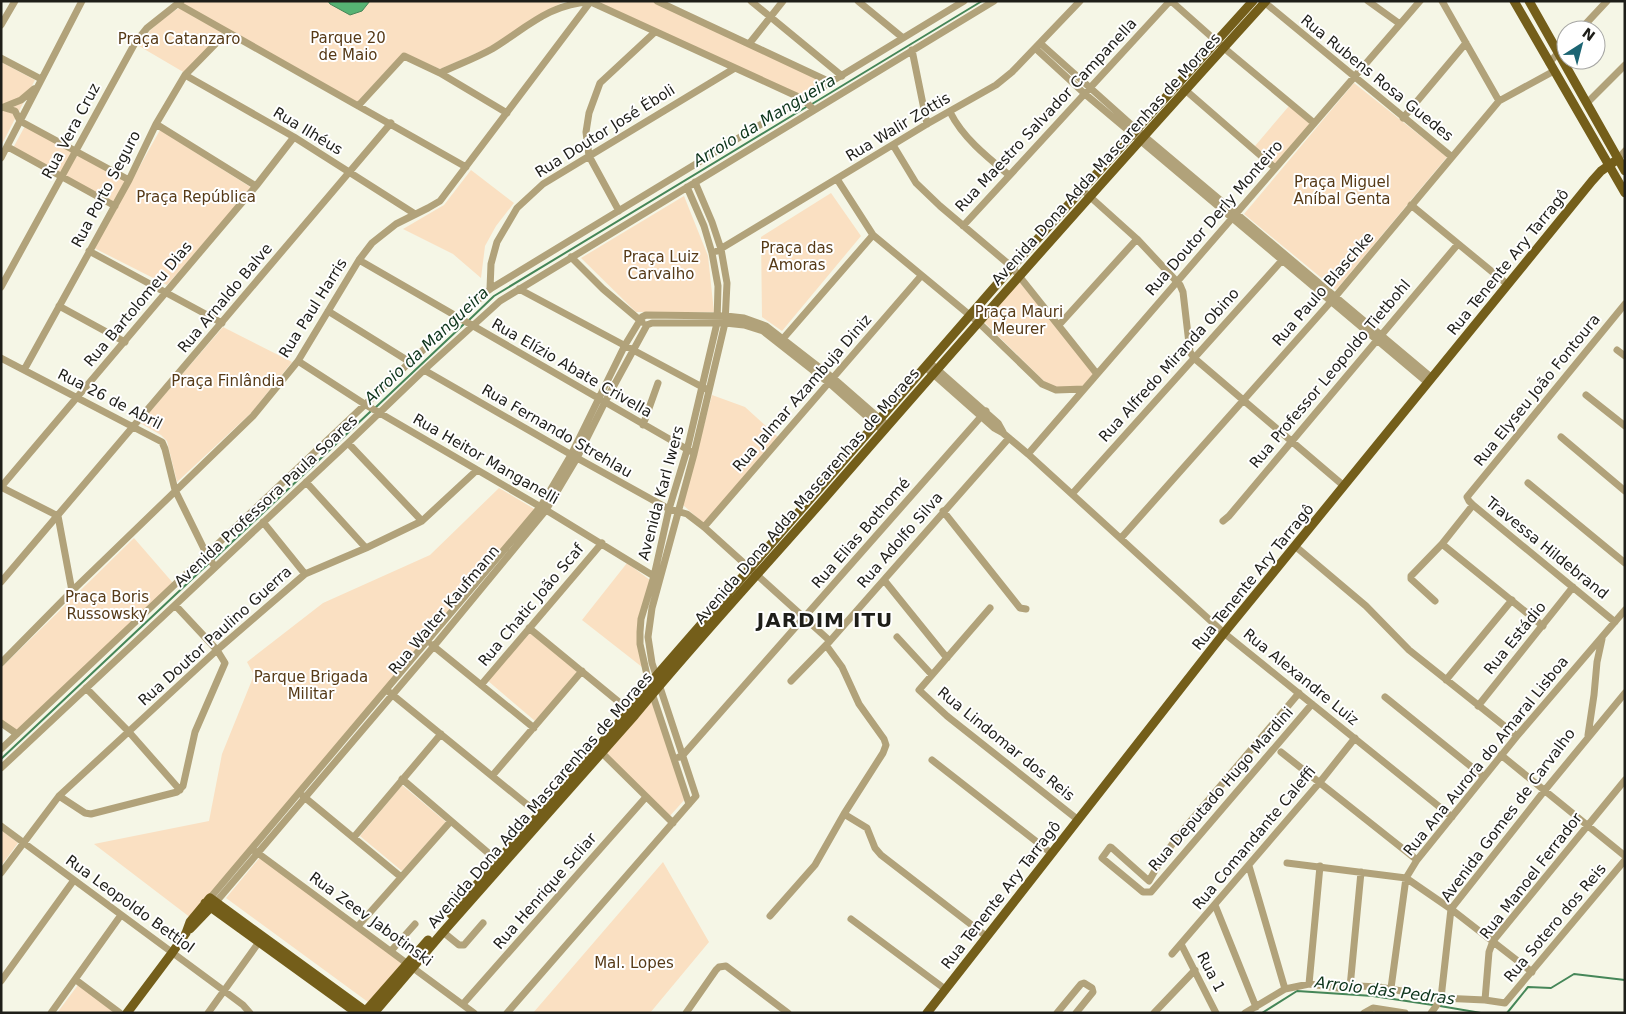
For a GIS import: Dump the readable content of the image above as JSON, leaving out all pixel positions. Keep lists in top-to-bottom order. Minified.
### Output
{"streets":{"main road":["Avenida Dona Adda Mascarenhas de Moraes","Rua Tenente Ary Tarragô","Rua Walter Kaufmann"],"street":["Rua Rubens Rosa Guedes","Rua Maestro Salvador Campanella","Rua Walir Zottis","Rua Vera Cruz","Rua Ilhéus","Rua Doutor José Éboli","Rua Porto Seguro","Rua Doutor Derly Monteiro","Rua Paulo Blaschke","Rua Arnaldo Balve","Rua Bartolomeu Dias","Rua Paul Harris","Rua Alfredo Miranda Obino","Rua Elízio Abate Crivella","Rua Professor Leopoldo Tietbohl","Rua Elyseu João Fontoura","Rua Jalmar Azambuja Diniz","Rua 26 de Abril","Rua Fernando Strehlau","Rua Heitor Manganelli","Avenida Karl Iwers","Avenida Professora Paula Soares","Rua Elias Bothomé","Rua Adolfo Silva","Travessa Hildebrand","Rua Chatic João Scaf","Rua Doutor Paulino Guerra","Rua Estádio","Rua Alexandre Luiz","Rua Lindomar dos Reis","Rua Ana Aurora do Amaral Lisboa","Rua Deputado Hugo Mardini","Avenida Gomes de Carvalho","Rua Comandante Caleffi","Rua Manoel Ferrador","Rua Henrique Scliar","Rua Leopoldo Bettiol","Rua Zeev Jabotinski","Rua Sotero dos Reis","Rua 1"]},"crossings":[["Rua Rubens Rosa Guedes","Avenida Dona Adda Mascarenhas de Moraes"],["Rua Rubens Rosa Guedes","Rua Doutor Derly Monteiro"],["Rua Rubens Rosa Guedes","Rua Paulo Blaschke"],["Rua Walir Zottis","Avenida Karl Iwers"],["Rua Ilhéus","Rua Porto Seguro"],["Rua Ilhéus","Rua Arnaldo Balve"],["Rua Ilhéus","Rua Bartolomeu Dias"],["Rua Ilhéus","Rua Paul Harris"],["Rua Doutor José Éboli","Avenida Professora Paula Soares"],["Avenida Dona Adda Mascarenhas de Moraes","Avenida Karl Iwers"],["Avenida Dona Adda Mascarenhas de Moraes","Rua Alexandre Luiz"],["Avenida Dona Adda Mascarenhas de Moraes","Rua Zeev Jabotinski"],["Rua Porto Seguro","Rua 26 de Abril"],["Rua Doutor Derly Monteiro","Rua Alexandre Luiz"],["Rua Tenente Ary Tarragô","Rua Alexandre Luiz"],["Rua Tenente Ary Tarragô","Rua Lindomar dos Reis"],["Rua Paulo Blaschke","Rua Alexandre Luiz"],["Rua Arnaldo Balve","Rua 26 de Abril"],["Rua Bartolomeu Dias","Rua 26 de Abril"],["Rua Paul Harris","Rua Elízio Abate Crivella"],["Rua Paul Harris","Rua 26 de Abril"],["Rua Paul Harris","Rua Heitor Manganelli"],["Rua Alfredo Miranda Obino","Rua Alexandre Luiz"],["Rua Elízio Abate Crivella","Avenida Karl Iwers"],["Rua Elízio Abate Crivella","Avenida Professora Paula Soares"],["Rua Elízio Abate Crivella","Rua Walter Kaufmann"],["Rua Elyseu João Fontoura","Travessa Hildebrand"],["Rua 26 de Abril","Avenida Professora Paula Soares"],["Rua Fernando Strehlau","Avenida Karl Iwers"],["Rua Fernando Strehlau","Avenida Professora Paula Soares"],["Rua Fernando Strehlau","Rua Walter Kaufmann"],["Rua Heitor Manganelli","Avenida Karl Iwers"],["Rua Heitor Manganelli","Avenida Professora Paula Soares"],["Rua Heitor Manganelli","Rua Chatic João Scaf"],["Rua Heitor Manganelli","Rua Walter Kaufmann"],["Rua Heitor Manganelli","Rua Doutor Paulino Guerra"],["Avenida Karl Iwers","Avenida Professora Paula Soares"],["Avenida Karl Iwers","Rua Elias Bothomé"],["Rua Elias Bothomé","Rua Alexandre Luiz"],["Rua Adolfo Silva","Rua Alexandre Luiz"],["Travessa Hildebrand","Rua Estádio"],["Rua Walter Kaufmann","Rua Leopoldo Bettiol"],["Rua Walter Kaufmann","Rua Zeev Jabotinski"],["Rua Doutor Paulino Guerra","Rua Leopoldo Bettiol"],["Rua Alexandre Luiz","Rua Ana Aurora do Amaral Lisboa"],["Rua Alexandre Luiz","Rua Deputado Hugo Mardini"],["Rua Alexandre Luiz","Rua Comandante Caleffi"],["Rua Ana Aurora do Amaral Lisboa","Avenida Gomes de Carvalho"],["Rua Comandante Caleffi","Rua 1"],["Rua Manoel Ferrador","Rua Sotero dos Reis"],["Rua Henrique Scliar","Rua Zeev Jabotinski"]],"districts":["JARDIM ITU"],"water":["Arroio da Mangueira","Arroio das Pedras"],"parks":["Parque 20 de Maio","Praça Catanzaro","Praça Miguel Aníbal Genta","Praça República","Praça das Amoras","Praça Luiz Carvalho","Praça Mauri Meurer","Praça Finlândia","Praça Boris Russowsky","Parque Brigada Militar","Mal. Lopes"],"north":"top right"}
